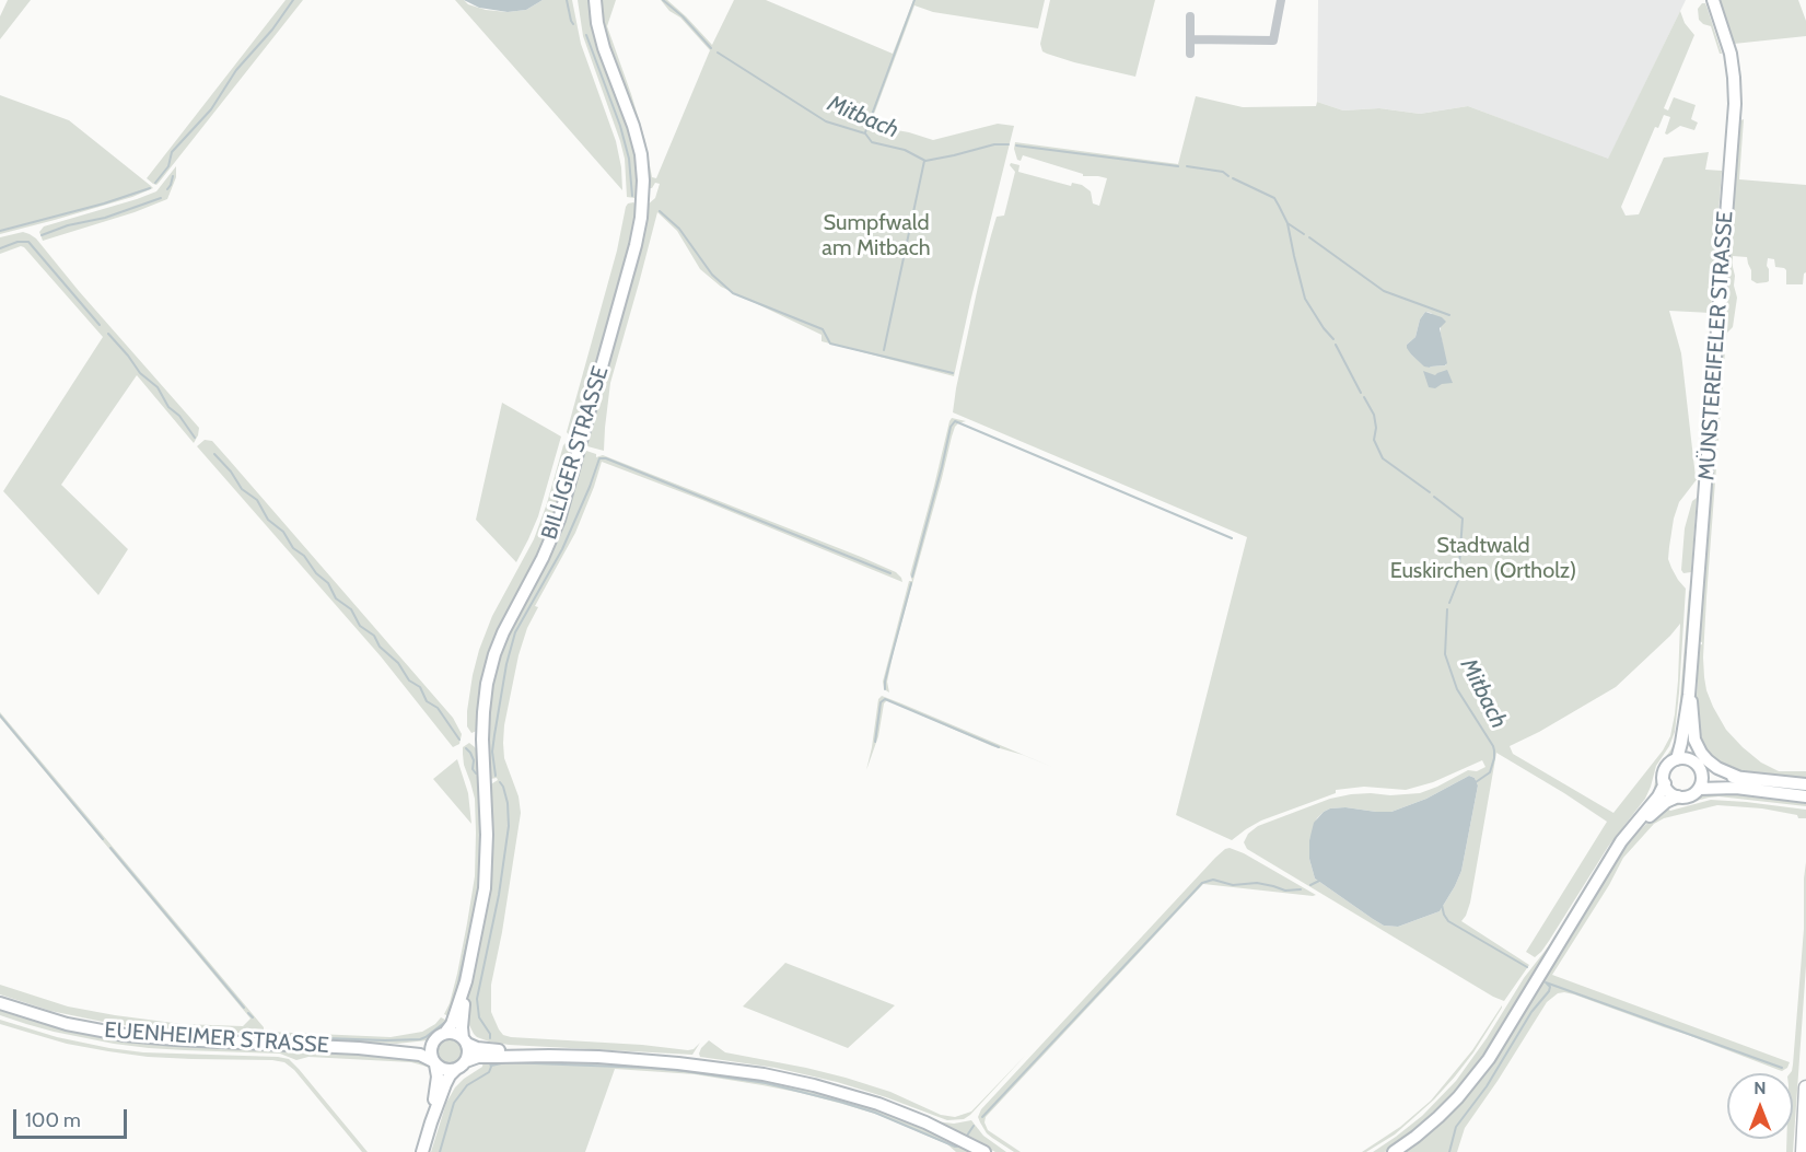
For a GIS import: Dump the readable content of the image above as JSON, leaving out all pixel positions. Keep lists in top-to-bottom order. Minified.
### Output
{"streets":{"street":["MÜNSTEREIFELER STRASSE","BILLIGER STRASSE","EUENHEIMER STRASSE"]},"crossings":[["BILLIGER STRASSE","EUENHEIMER STRASSE"]],"water":["Mitbach"],"parks":["Sumpfwald am Mitbach","Stadtwald Euskirchen (Ortholz)"],"scale_bar":"100 m","north":"top"}
